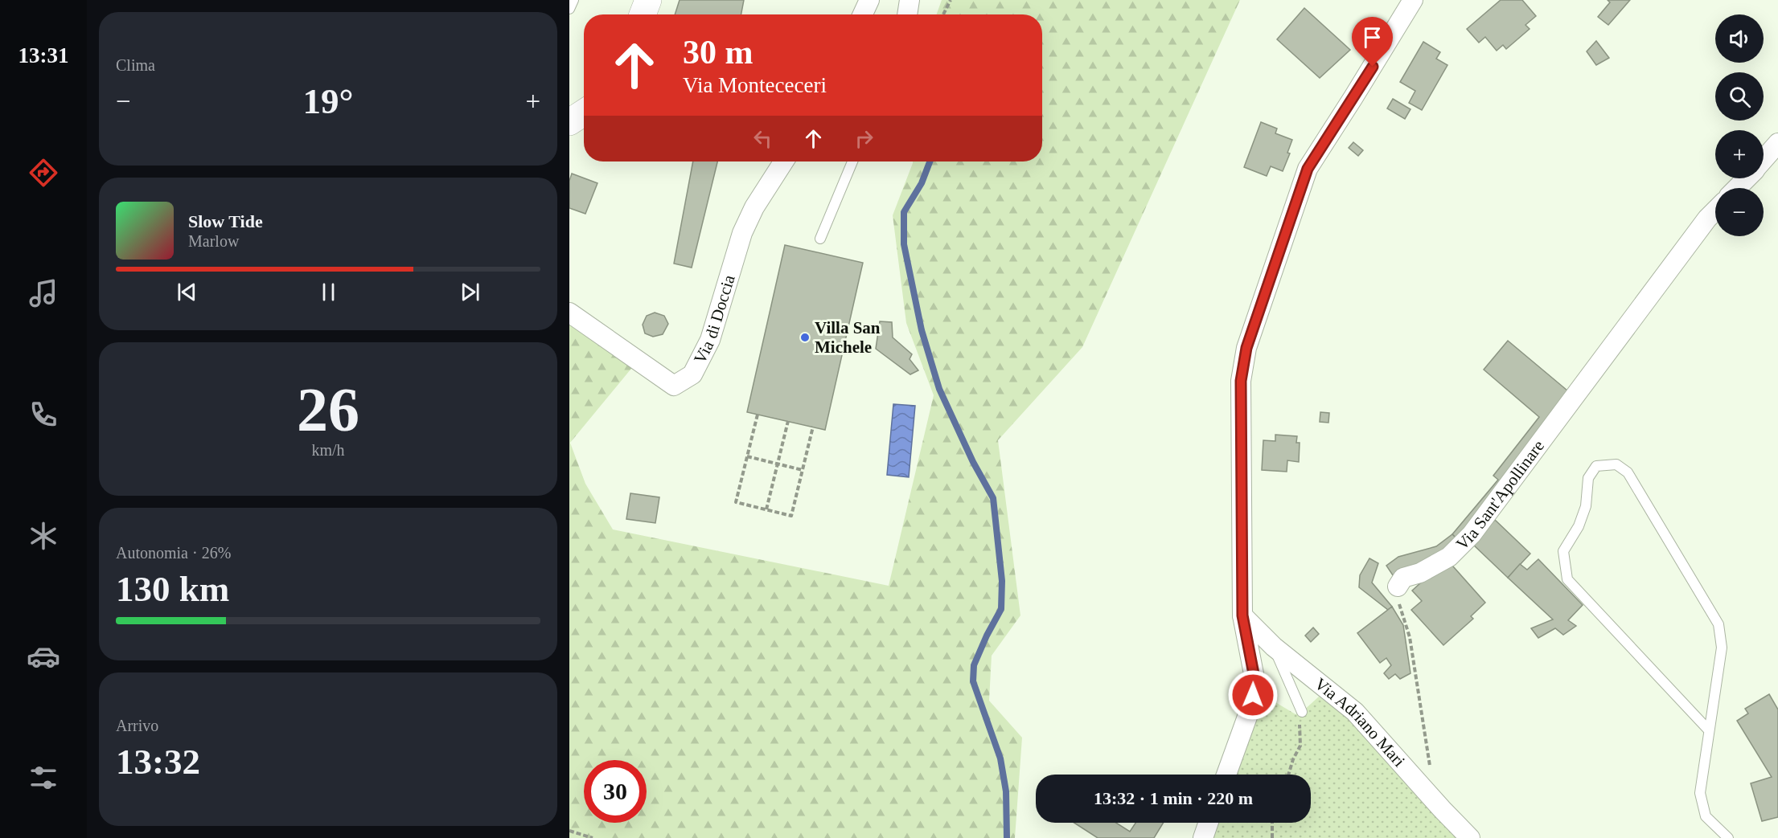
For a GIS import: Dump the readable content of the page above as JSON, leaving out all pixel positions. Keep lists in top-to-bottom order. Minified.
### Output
{"streets":{"street":["Via di Doccia","Via Sant'Apollinare","Via Adriano Mari"]},"places":["Villa San Michele"],"page":{"tabs":"13:31","tile":["Clima",["26","km/h"],["Autonomia · 26%","130 km"],["Arrivo","13:32"]],"map_buttons":["+","−"],"turn":["30 m","Via Montececeri"],"heat":["−","19°","+"],"song":["Slow Tide","Marlow"],"limit":"30","trip":"13:32 · 1 min · 220 m"}}
